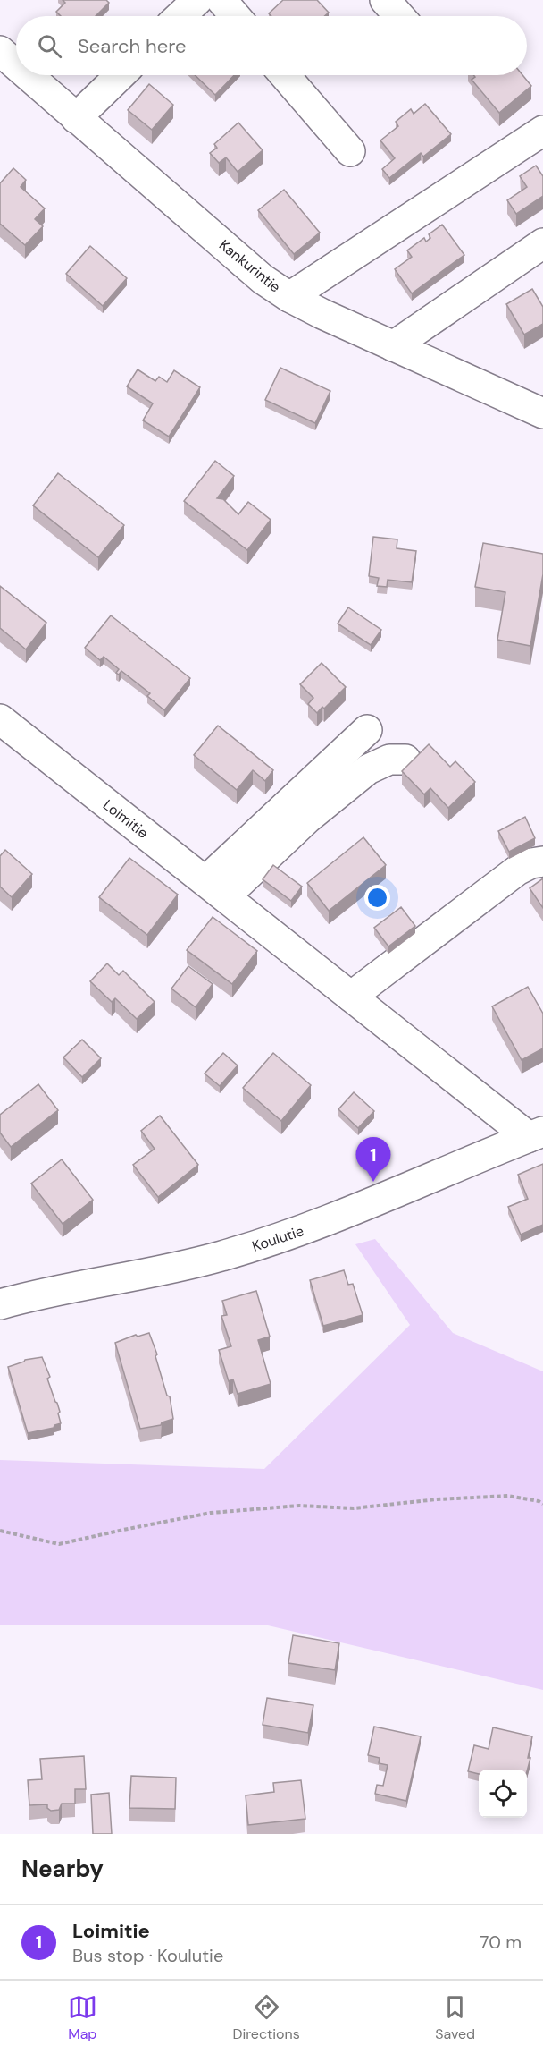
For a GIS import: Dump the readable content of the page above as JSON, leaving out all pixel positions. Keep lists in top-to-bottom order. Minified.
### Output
{"streets":{"street":["Kankurintie","Loimitie","Koulutie"]},"crossings":[["Loimitie","Koulutie"]],"page":{"search":"Search here","pins":"1","heading":"Nearby","list":[{"mark":"1","name":"Loimitie","note":"Bus stop · Koulutie","value":"70 m"}],"nav":["Map","Directions","Saved"]}}
